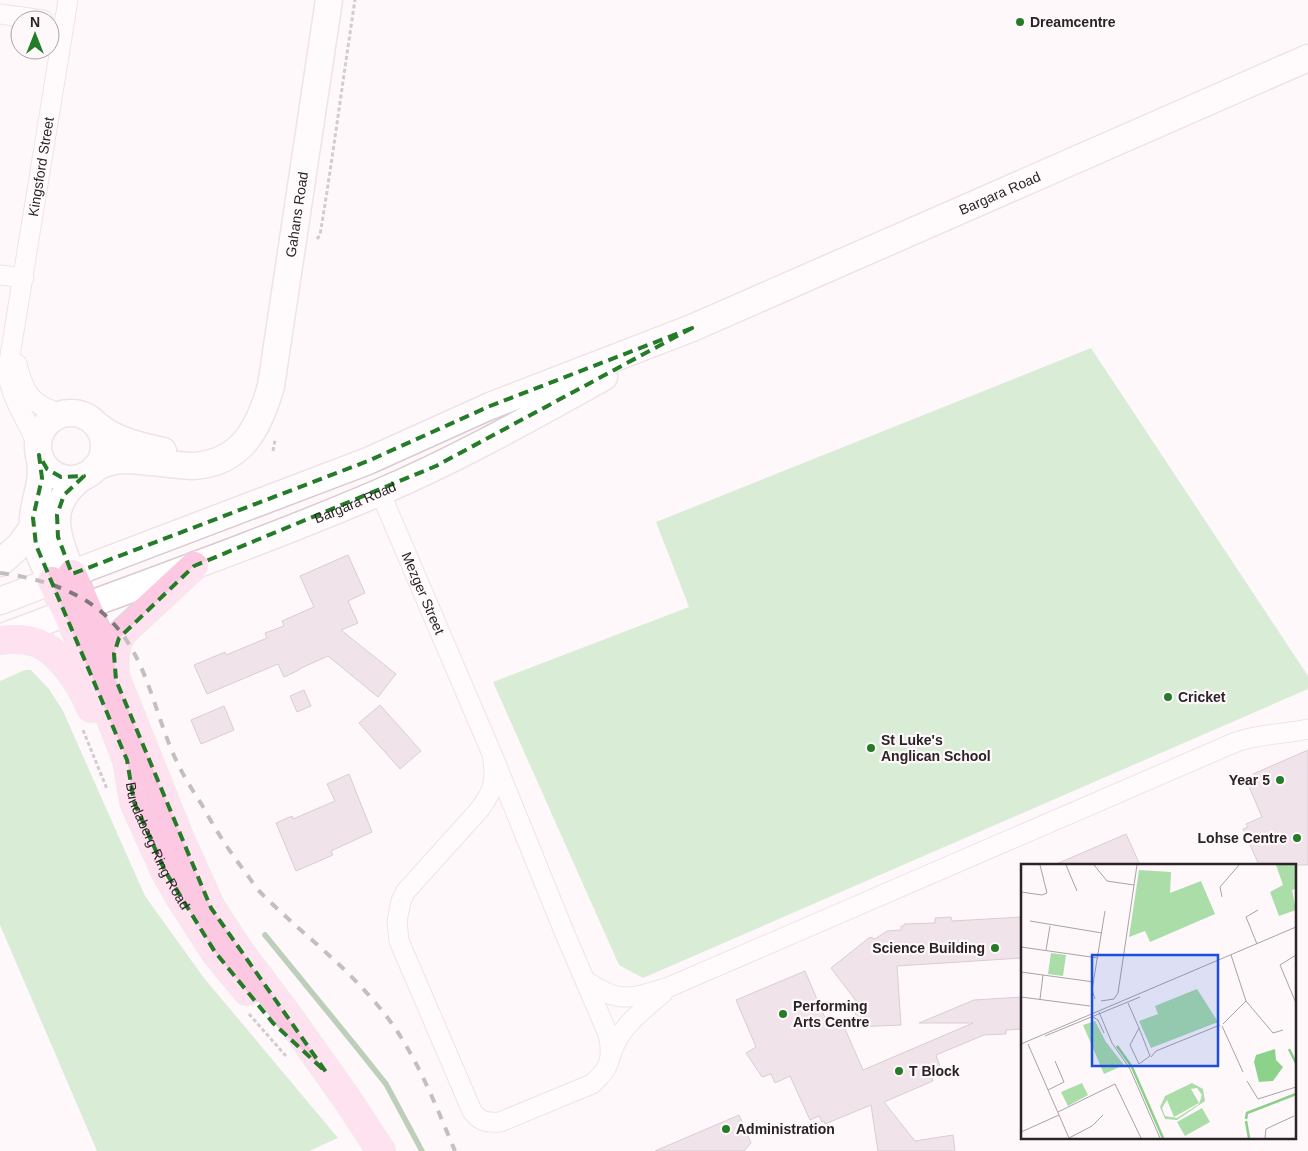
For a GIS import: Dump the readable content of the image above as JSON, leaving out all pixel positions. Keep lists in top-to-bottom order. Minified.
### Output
{"streets":{"main road":["Bargara Road","Gahans Road","Bundaberg Ring Road"],"street":["Kingsford Street","Mezger Street"]},"crossings":[["Kingsford Street","Gahans Road"],["Bargara Road","Gahans Road"],["Bargara Road","Mezger Street"],["Bargara Road","Bundaberg Ring Road"],["Gahans Road","Bundaberg Ring Road"]],"places":["Dreamcentre","Cricket","St Luke's Anglican School","Year 5","Lohse Centre","Science Building","Performing Arts Centre","T Block","Administration"],"north":"top"}
